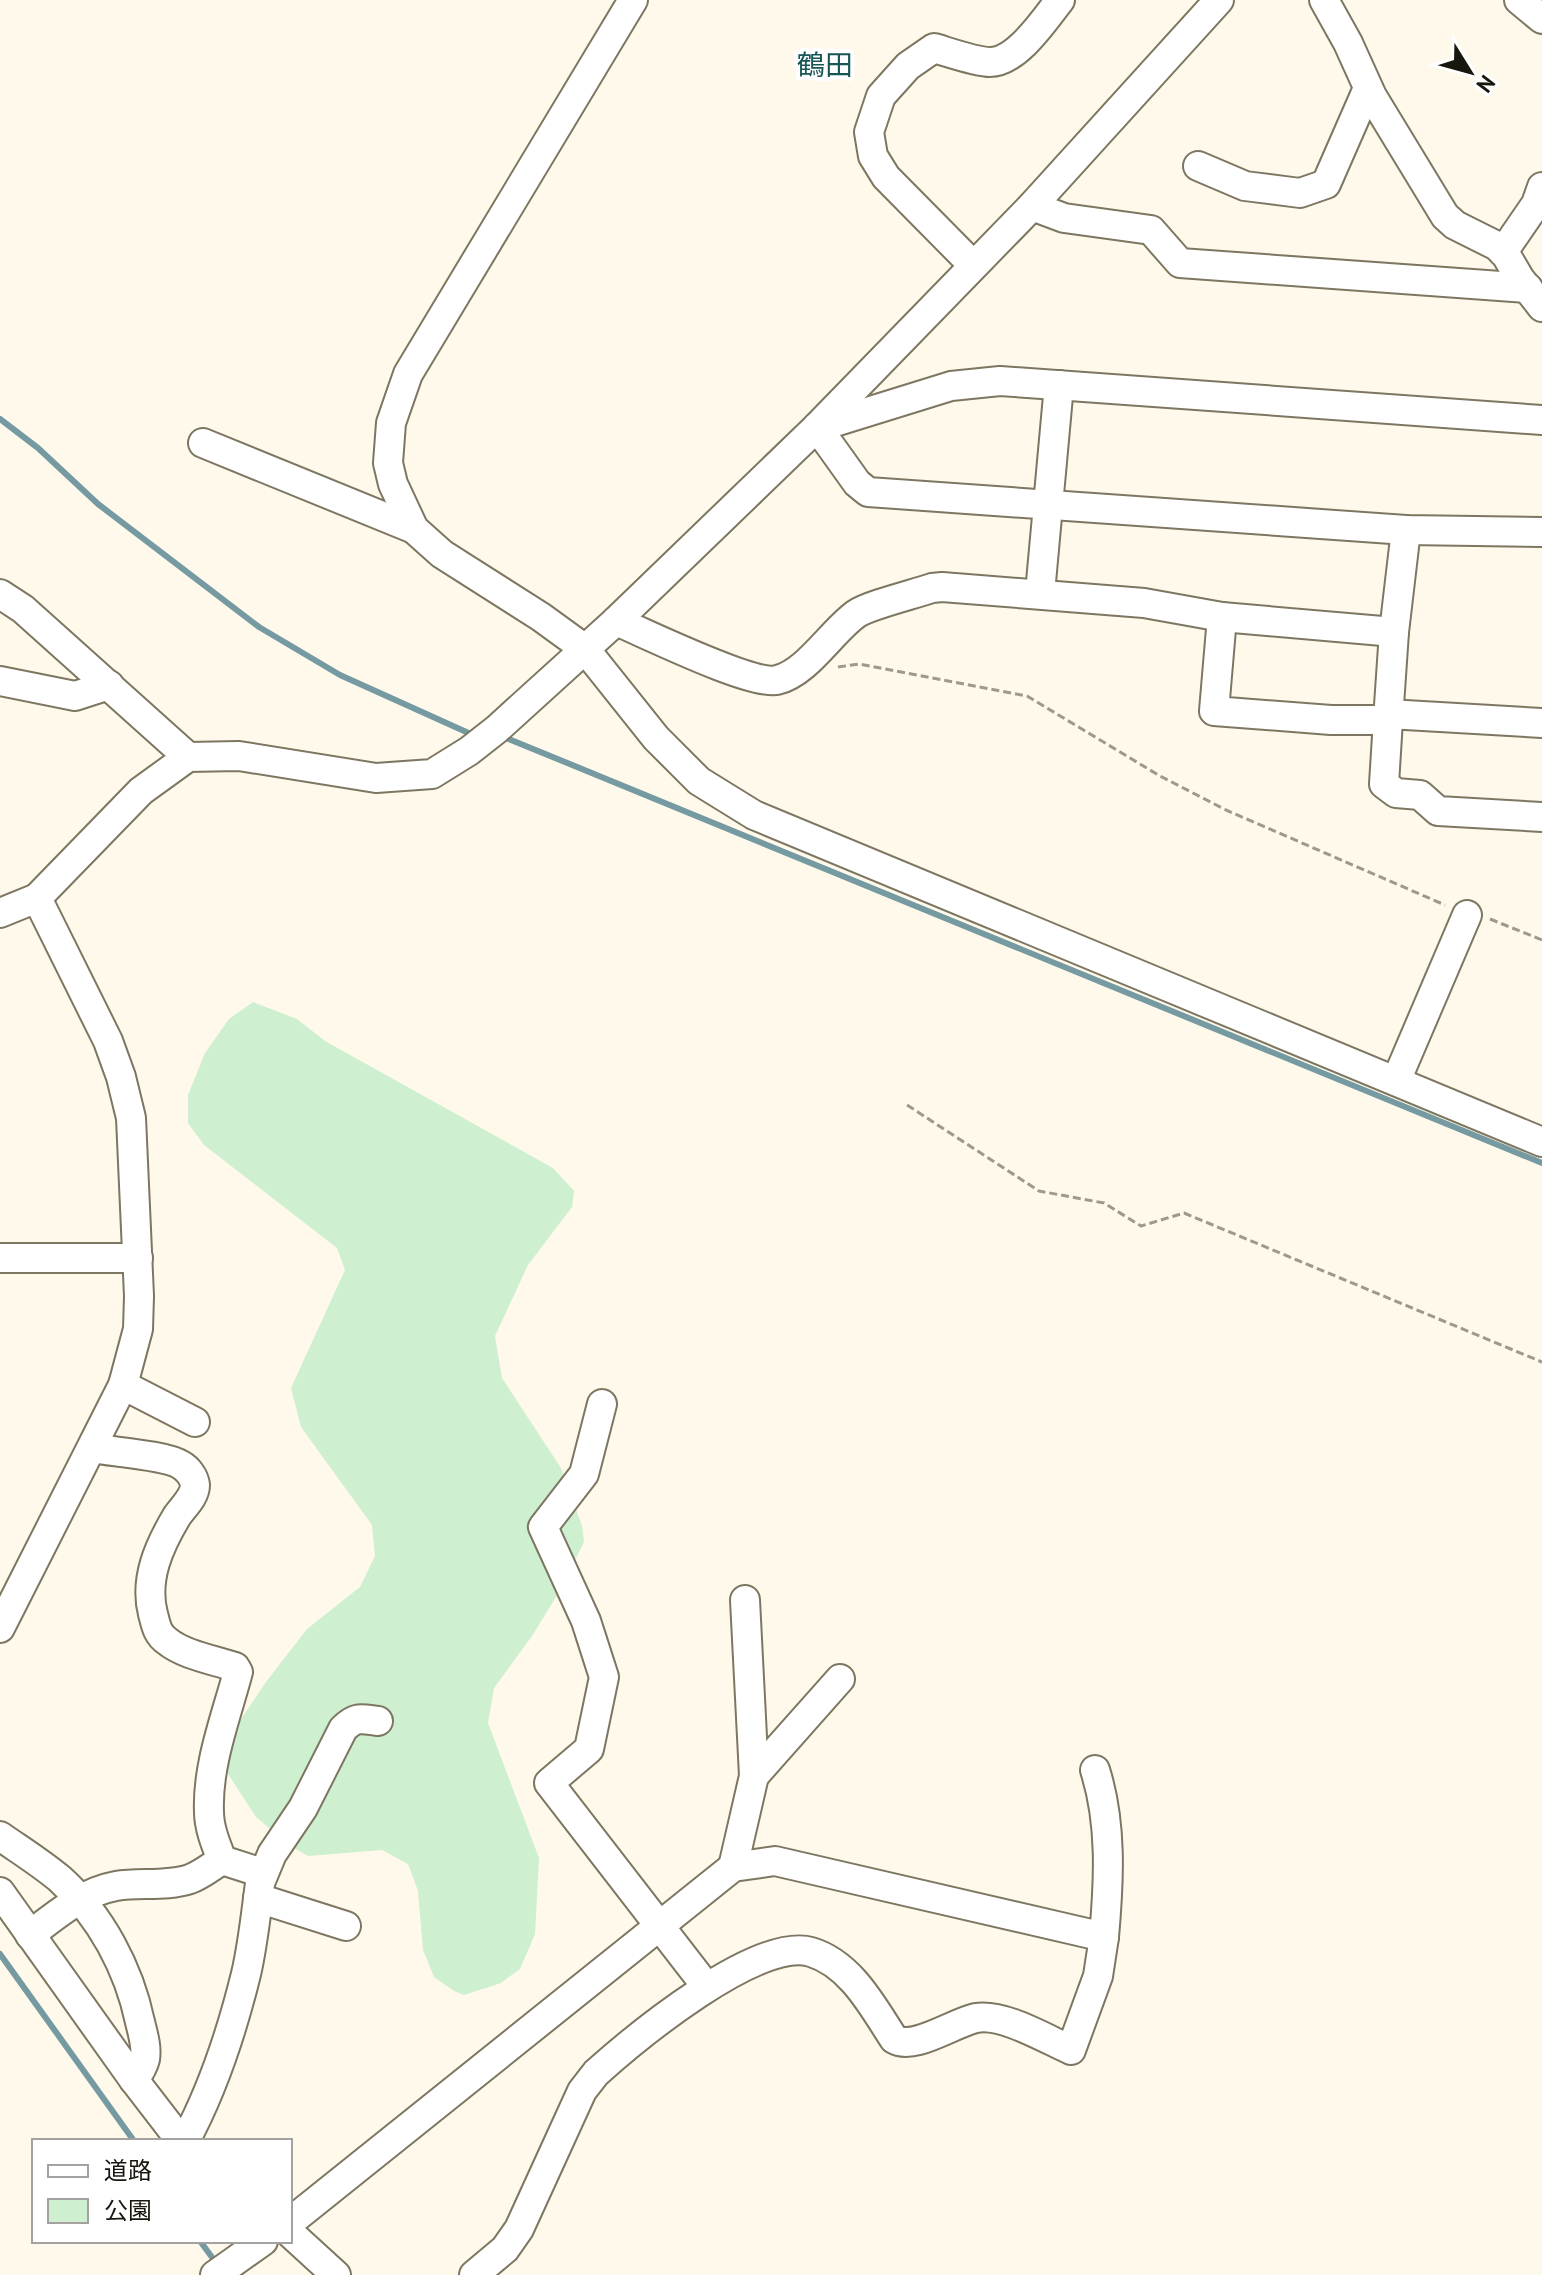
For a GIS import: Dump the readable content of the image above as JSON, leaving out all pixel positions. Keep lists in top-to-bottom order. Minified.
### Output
{"districts":["鶴田"],"legend":["道路","公園"],"north":"bottom right"}
